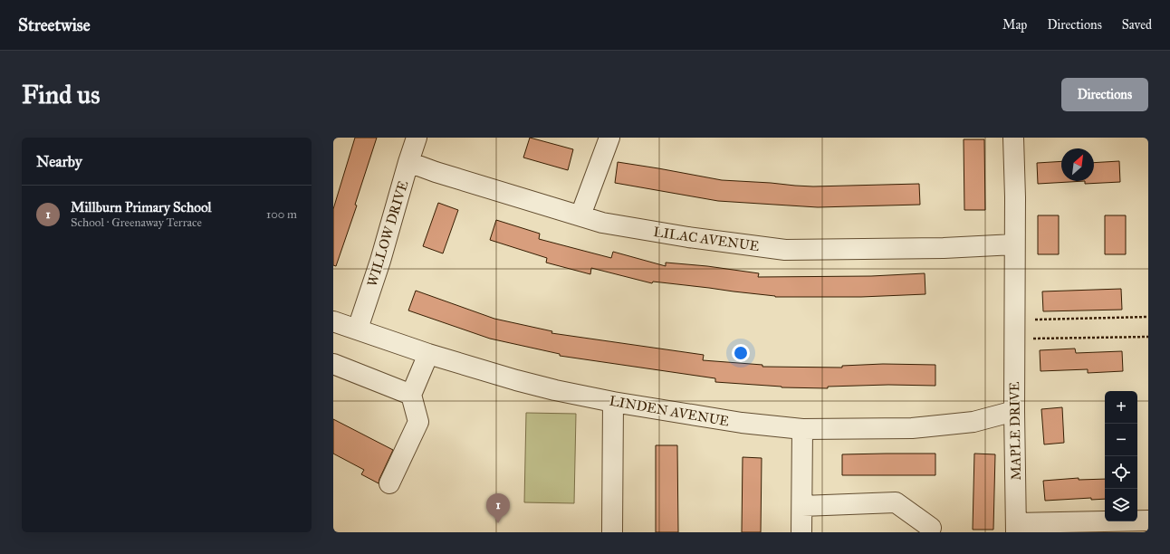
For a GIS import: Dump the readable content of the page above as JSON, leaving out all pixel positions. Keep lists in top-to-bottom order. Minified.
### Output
{"streets":{"street":["WILLOW DRIVE","LILAC AVENUE","LINDEN AVENUE","MAPLE DRIVE"]},"crossings":[["WILLOW DRIVE","LILAC AVENUE"],["WILLOW DRIVE","LINDEN AVENUE"],["LILAC AVENUE","MAPLE DRIVE"],["LINDEN AVENUE","MAPLE DRIVE"]],"north":"top right","page":{"header":"Streetwise","nav":["Map","Directions","Saved"],"buttons":"Directions","title":"Find us","heading":"Nearby","list":[{"mark":"1","name":"Millburn Primary School","note":"School · Greenaway Terrace","value":"100 m"}],"map_buttons":["+","−"],"pins":"1"}}
